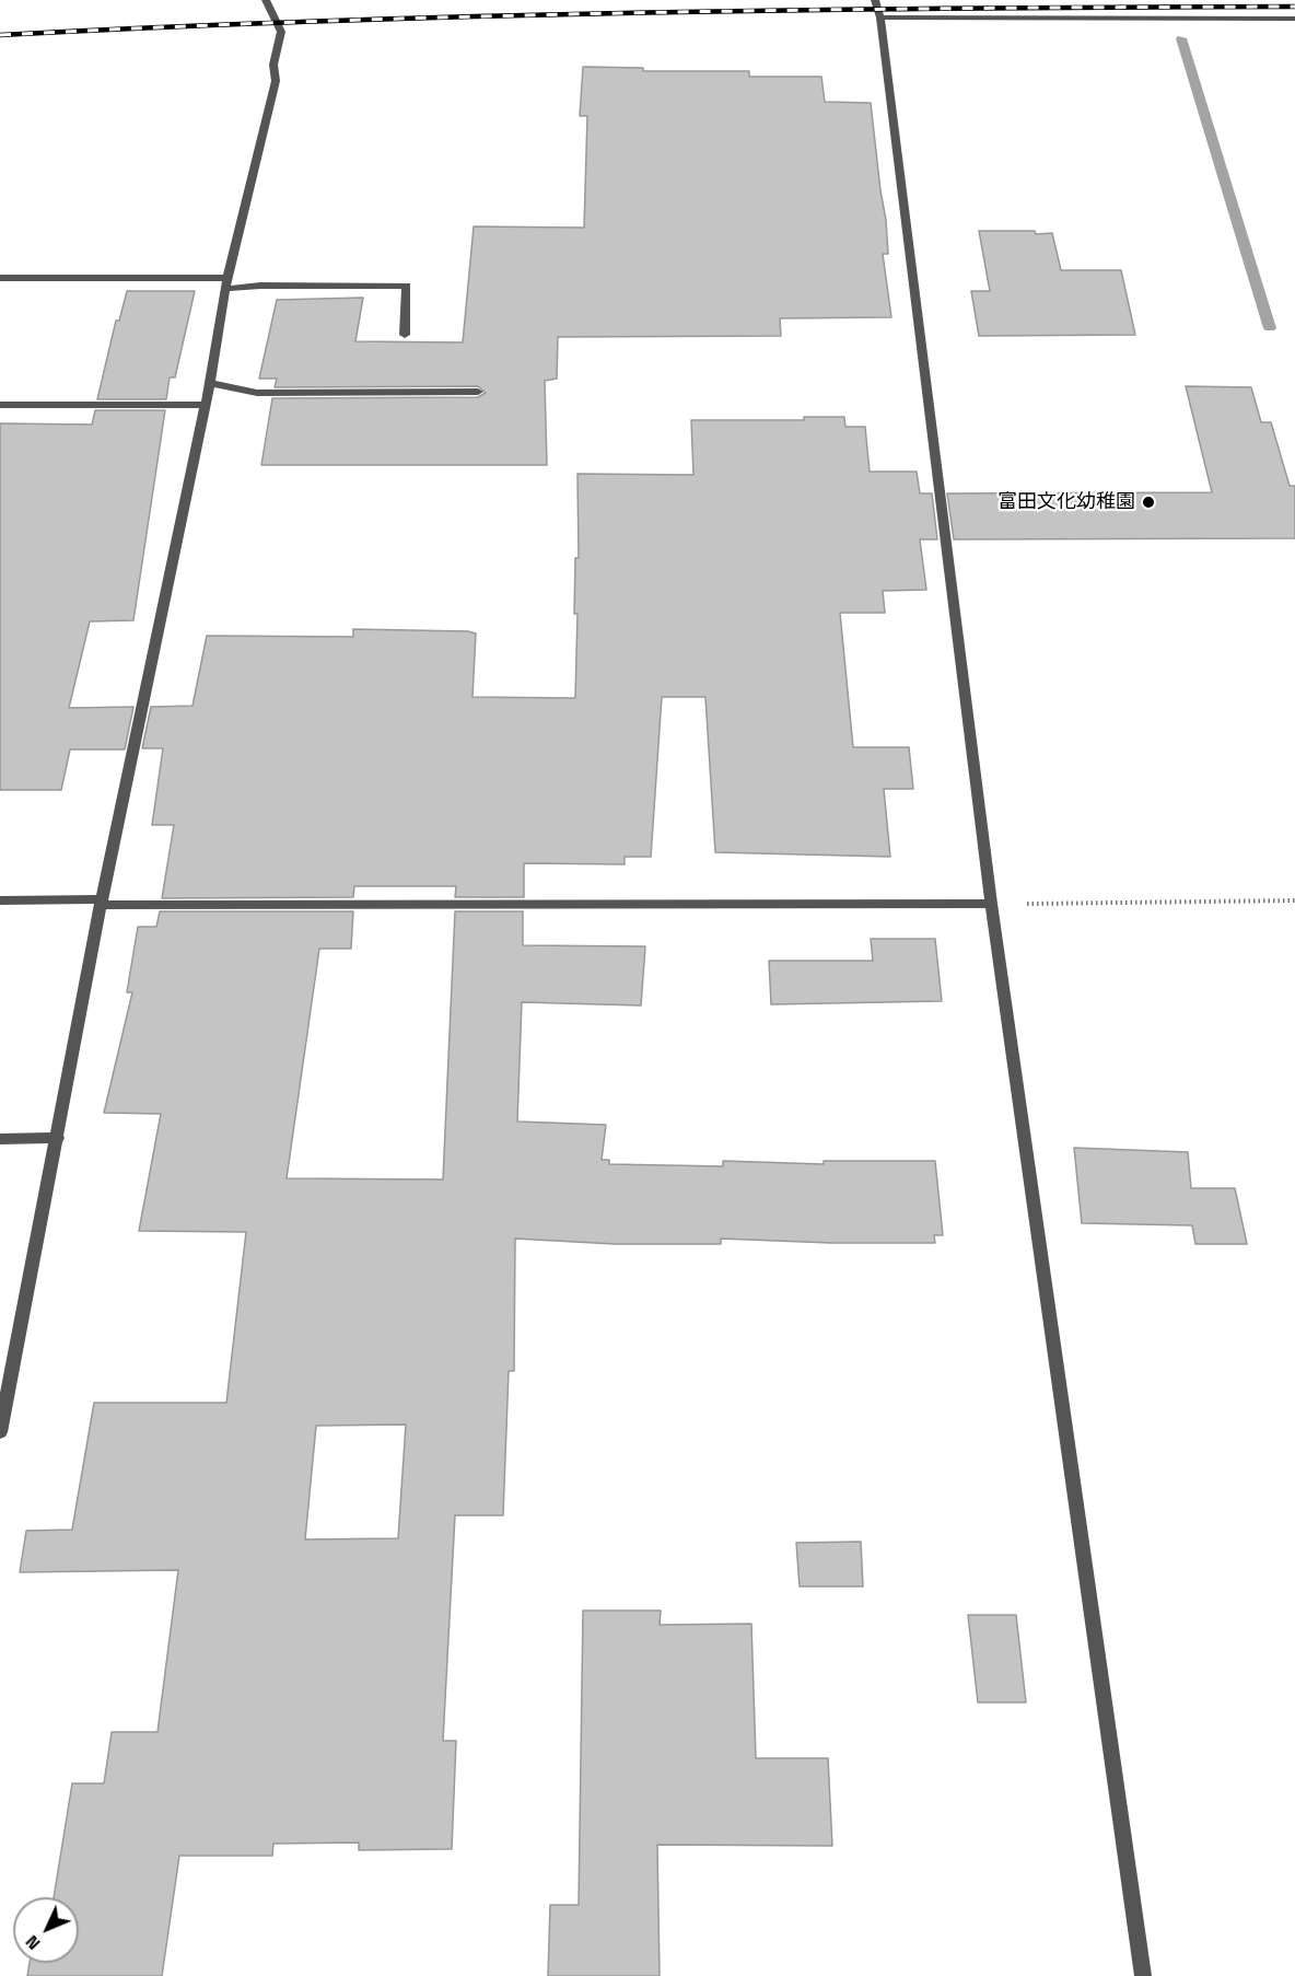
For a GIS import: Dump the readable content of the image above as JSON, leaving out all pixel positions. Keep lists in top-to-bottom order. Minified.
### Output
{"places":["富田文化幼稚園"],"north":"bottom left"}
